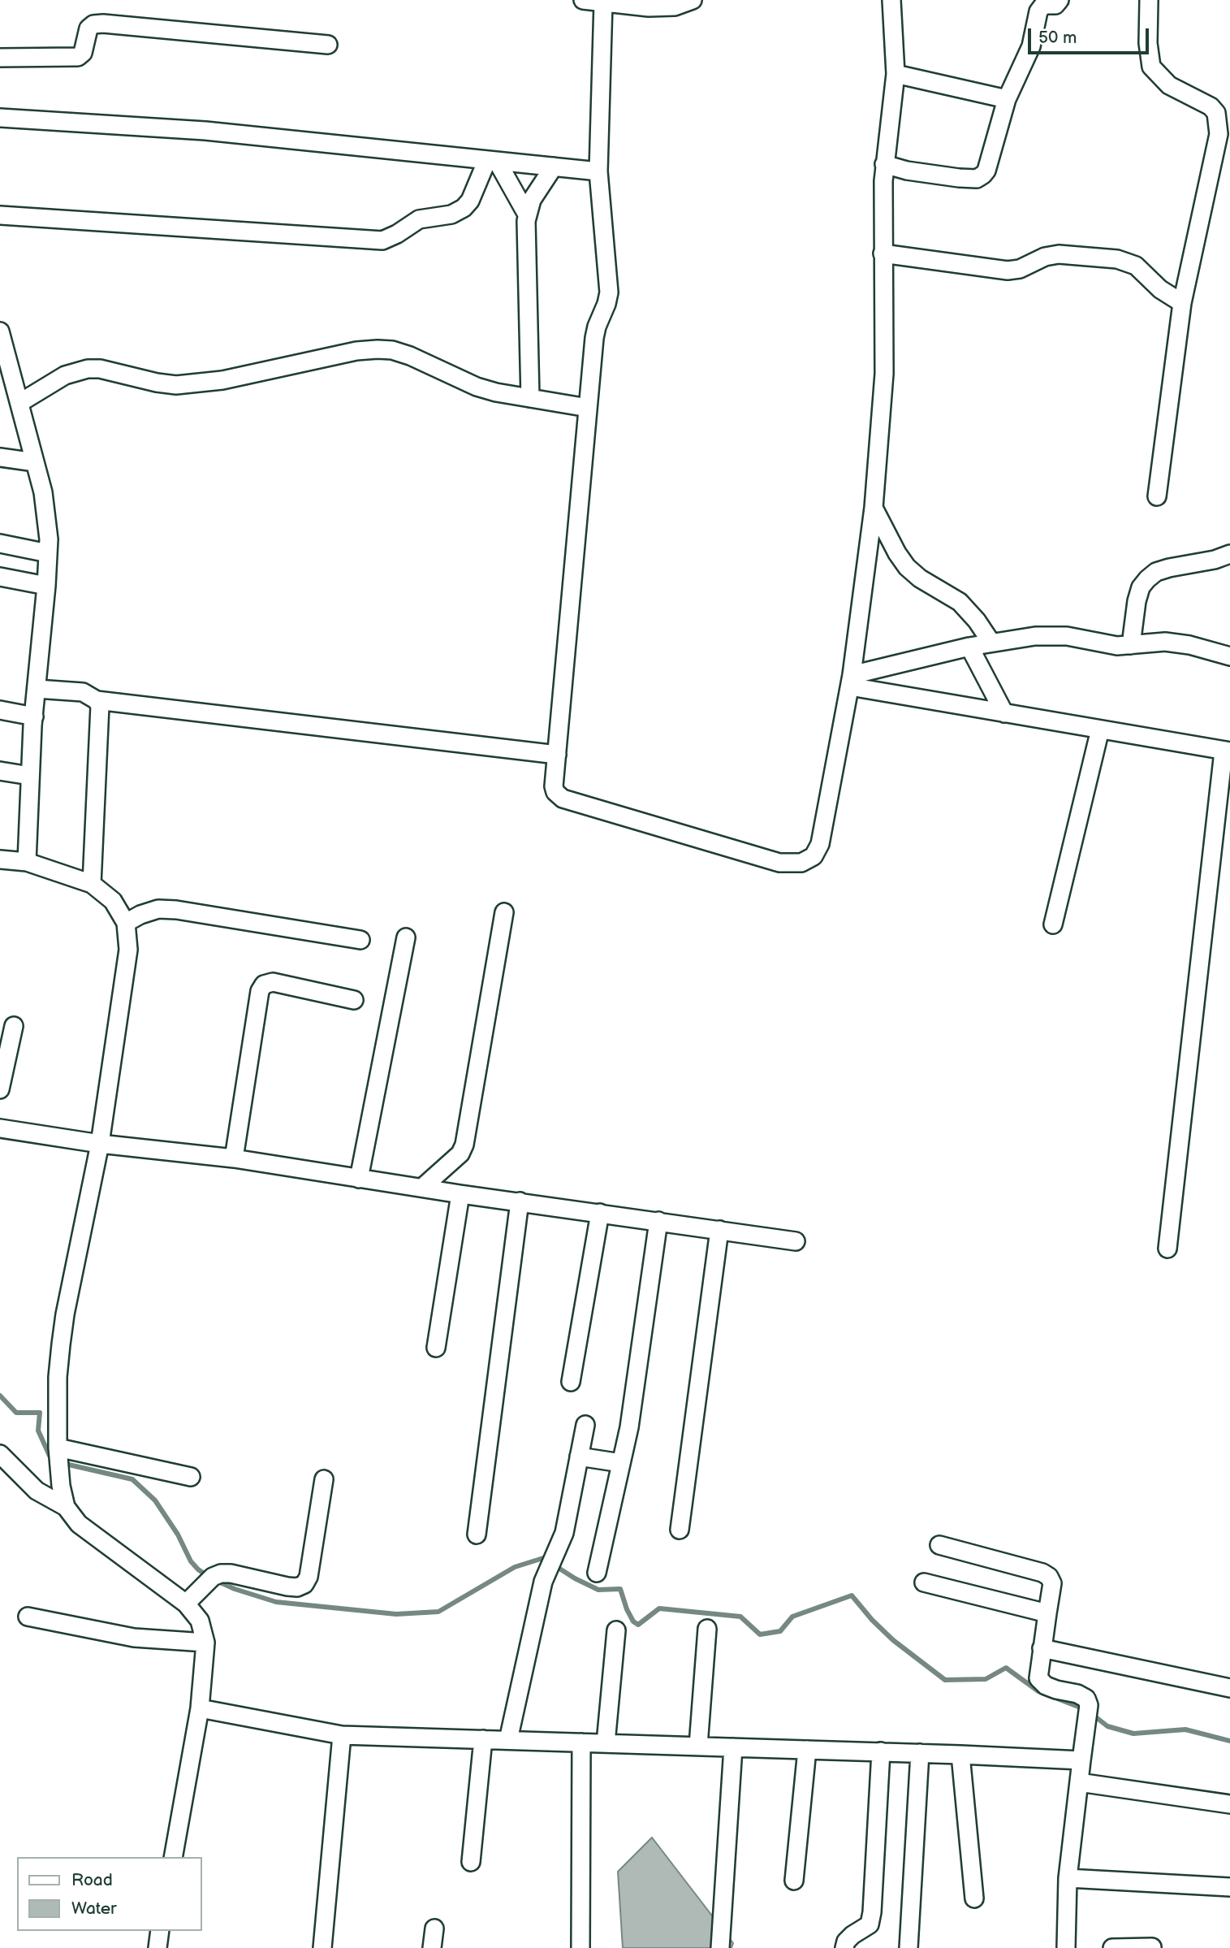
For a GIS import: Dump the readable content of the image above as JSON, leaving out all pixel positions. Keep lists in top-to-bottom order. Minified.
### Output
{"legend":["Road","Water"],"scale_bar":"50 m"}
